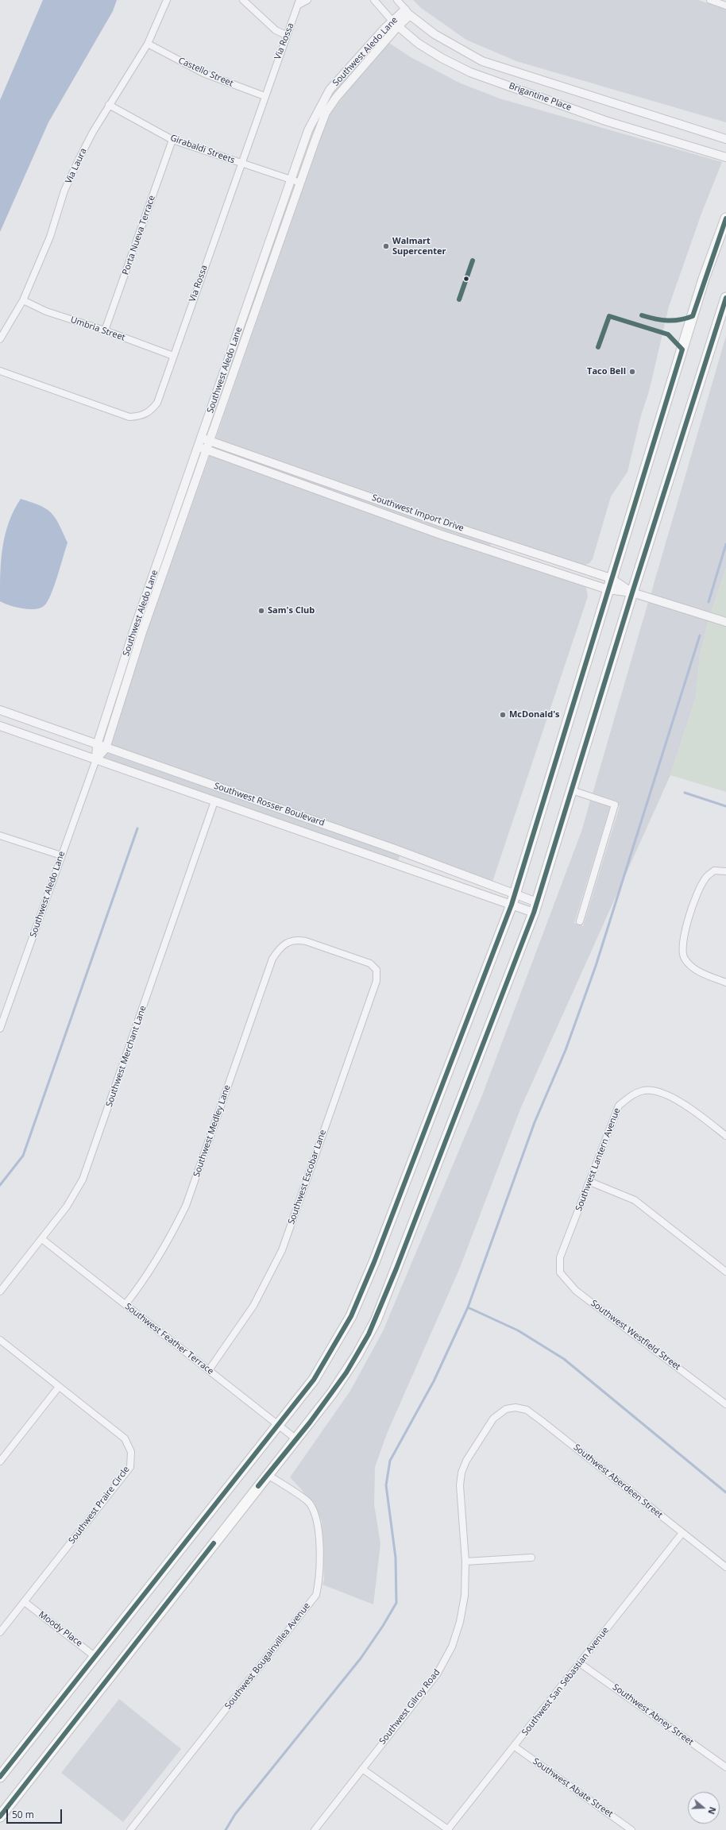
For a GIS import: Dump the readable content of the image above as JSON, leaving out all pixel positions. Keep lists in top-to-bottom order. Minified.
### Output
{"streets":{"street":["Via Rossa","Southwest Aledo Lane","Castello Street","Brigantine Place","Girabaldi Streets","Via Laura","Porta Nueva Terrace","Umbria Street","Southwest Import Drive","Southwest Rosser Boulevard","Southwest Merchant Lane","Southwest Medley Lane","Southwest Lantern Avenue","Southwest Escobar Lane","Southwest Westfield Street","Southwest Feather Terrace","Southwest Aberdeen Street","Southwest Praire Circle","Moody Place","Southwest Bougainvillea Avenue","Southwest San Sebastian Avenue","Southwest Gilroy Road","Southwest Abney Street","Southwest Abate Street"]},"crossings":[["Via Rossa","Castello Street"],["Via Rossa","Girabaldi Streets"],["Via Rossa","Umbria Street"],["Southwest Aledo Lane","Brigantine Place"],["Southwest Aledo Lane","Girabaldi Streets"],["Southwest Aledo Lane","Southwest Import Drive"],["Southwest Aledo Lane","Southwest Rosser Boulevard"],["Castello Street","Via Laura"],["Girabaldi Streets","Via Laura"],["Girabaldi Streets","Porta Nueva Terrace"],["Via Laura","Umbria Street"],["Porta Nueva Terrace","Umbria Street"],["Southwest Rosser Boulevard","Southwest Merchant Lane"],["Southwest Merchant Lane","Southwest Feather Terrace"],["Southwest Medley Lane","Southwest Escobar Lane"],["Southwest Medley Lane","Southwest Feather Terrace"],["Southwest Lantern Avenue","Southwest Westfield Street"],["Southwest Escobar Lane","Southwest Feather Terrace"],["Southwest Aberdeen Street","Southwest San Sebastian Avenue"],["Southwest Aberdeen Street","Southwest Gilroy Road"],["Southwest Praire Circle","Moody Place"],["Southwest San Sebastian Avenue","Southwest Abney Street"],["Southwest San Sebastian Avenue","Southwest Abate Street"]],"places":["Walmart Supercenter","Taco Bell","Sam's Club","McDonald's"],"scale_bar":"50 m","north":"right"}
